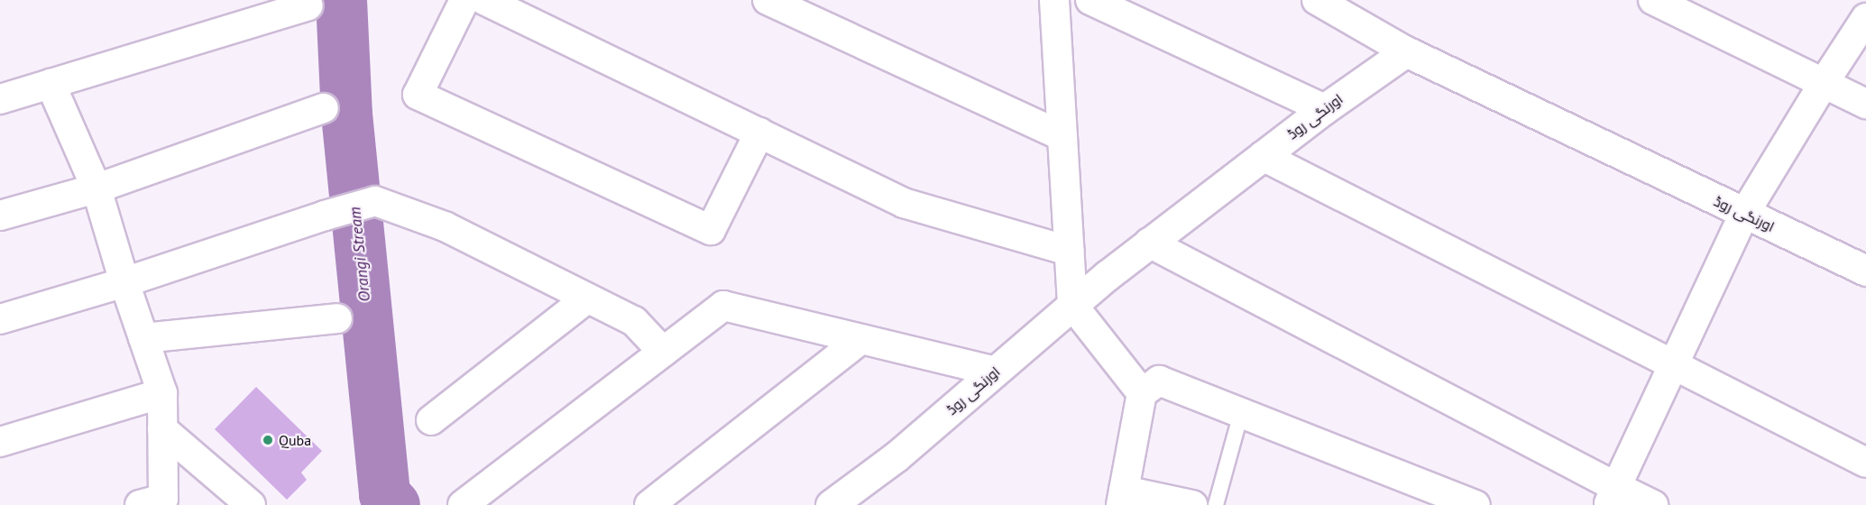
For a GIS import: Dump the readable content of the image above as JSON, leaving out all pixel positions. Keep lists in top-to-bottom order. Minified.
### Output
{"streets":{"street":["اورنگی روڈ"]},"water":["Orangi Stream"],"places":["Quba"]}
